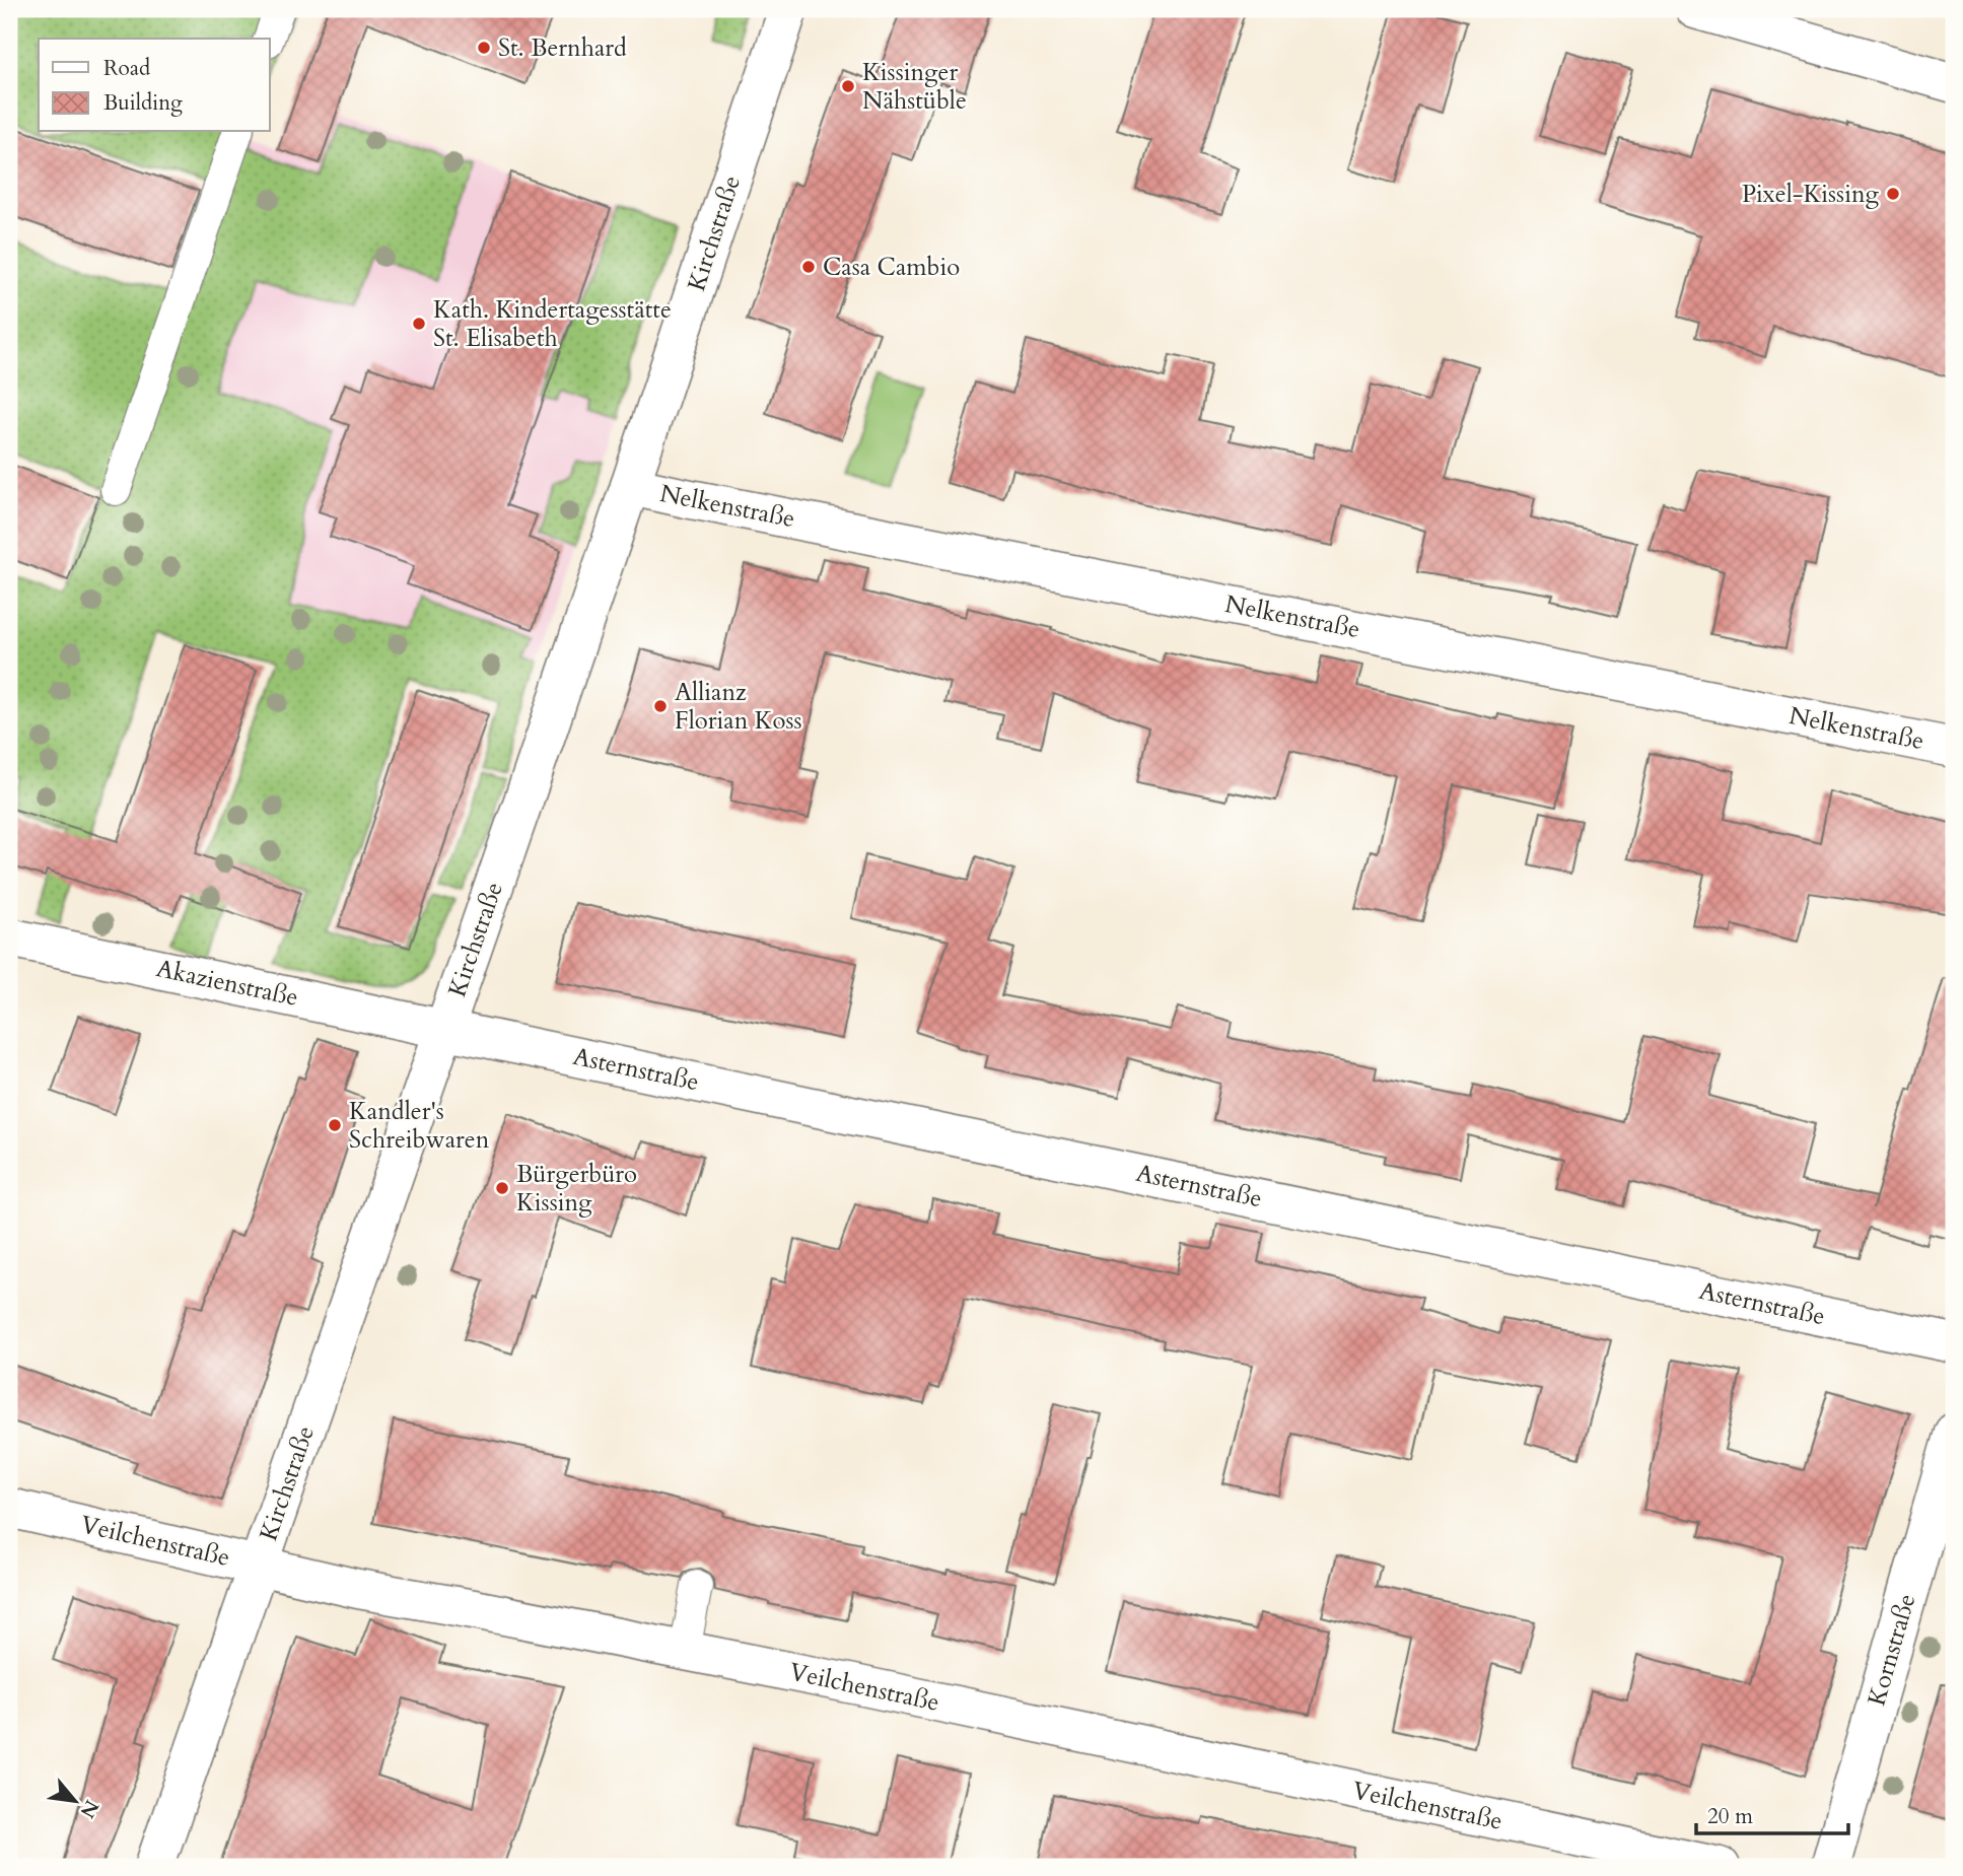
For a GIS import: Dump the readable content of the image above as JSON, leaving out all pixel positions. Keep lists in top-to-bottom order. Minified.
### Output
{"streets":{"street":["Kirchstraße","Nelkenstraße","Akazienstraße","Asternstraße","Veilchenstraße","Kornstraße"]},"crossings":[["Kirchstraße","Nelkenstraße"],["Kirchstraße","Akazienstraße"],["Kirchstraße","Asternstraße"],["Kirchstraße","Veilchenstraße"],["Akazienstraße","Asternstraße"]],"places":["St. Bernhard","Kissinger Nähstüble","Pixel-Kissing","Casa Cambio","Kath. Kindertagesstätte St. Elisabeth","Allianz Florian Koss","Kandler's Schreibwaren","Bürgerbüro Kissing"],"legend":["Road","Building"],"scale_bar":"20 m","north":"bottom right"}
